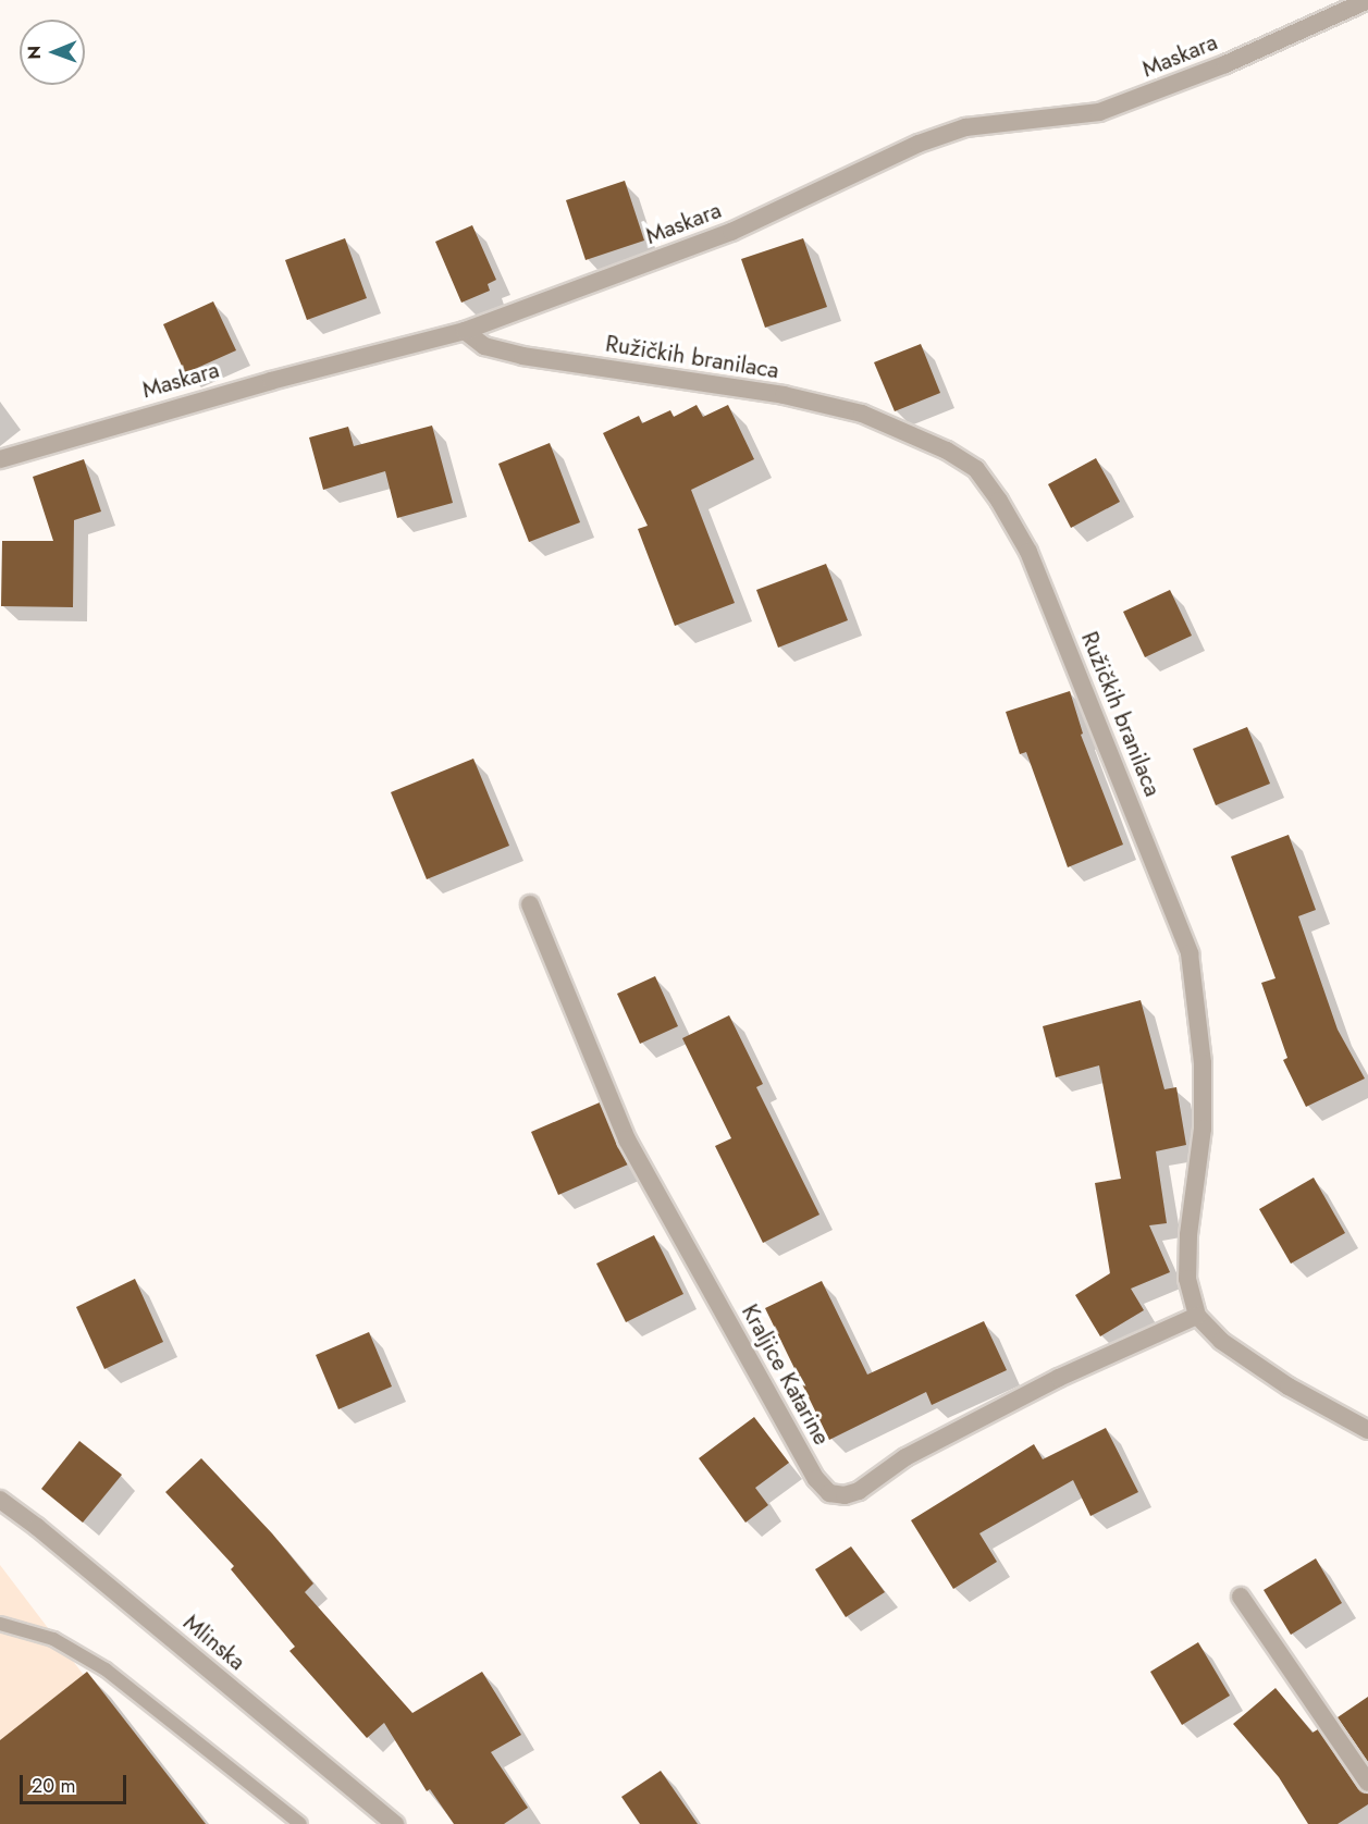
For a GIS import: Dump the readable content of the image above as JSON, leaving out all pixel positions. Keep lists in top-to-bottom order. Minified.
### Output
{"streets":{"street":["Maskara","Ružičkih branilaca","Kraljice Katarine","Mlinska"]},"crossings":[["Maskara","Ružičkih branilaca"],["Ružičkih branilaca","Kraljice Katarine"]],"scale_bar":"20 m","north":"left"}
